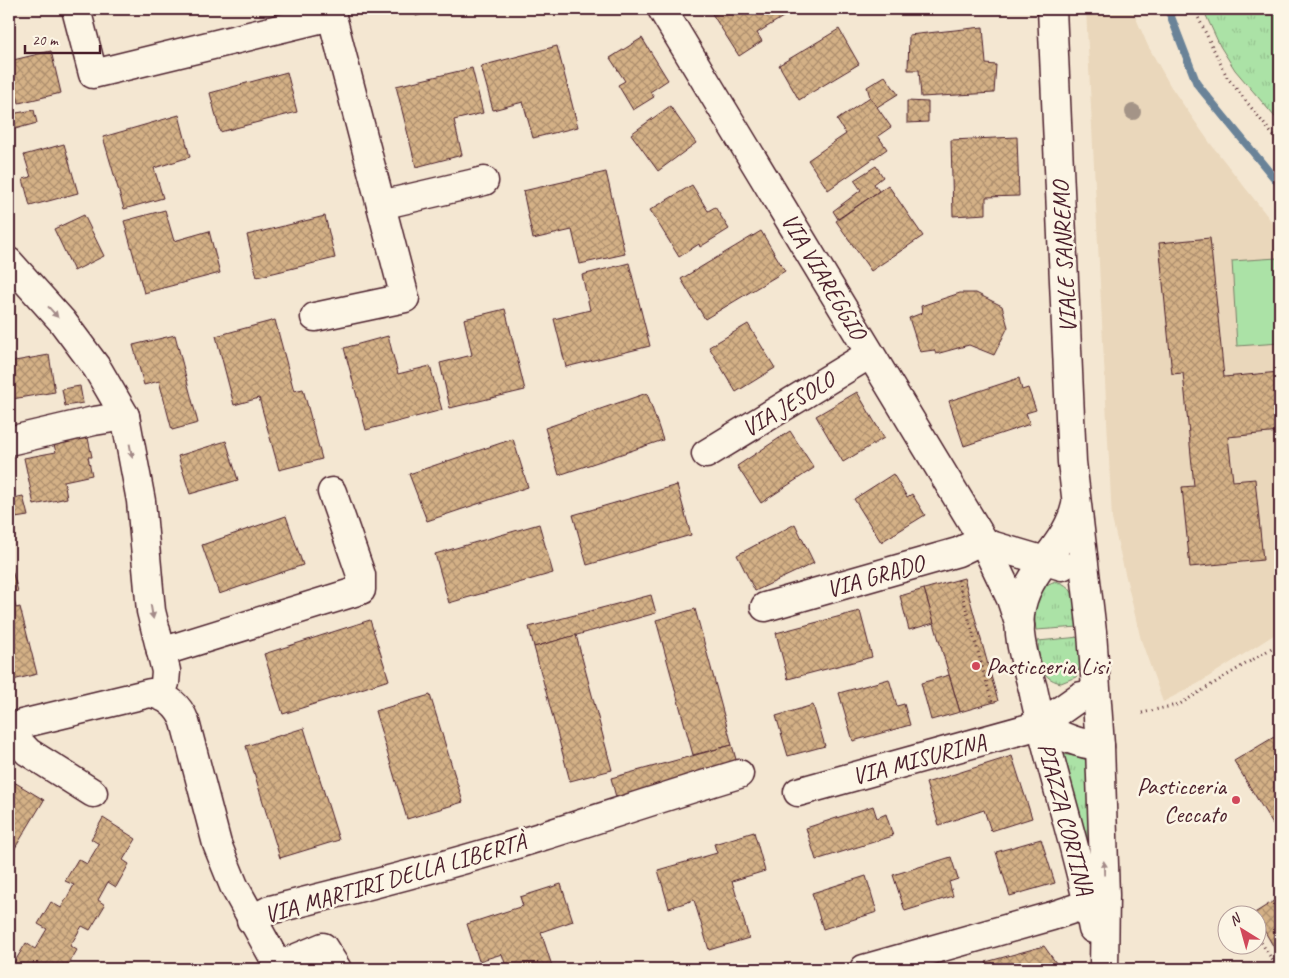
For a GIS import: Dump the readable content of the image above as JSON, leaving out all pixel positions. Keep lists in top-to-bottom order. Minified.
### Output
{"streets":{"street":["VIALE SANREMO","VIA VIAREGGIO","VIA JESOLO","VIA GRADO","VIA MISURINA","PIAZZA CORTINA","VIA MARTIRI DELLA LIBERTÀ"]},"crossings":[["VIALE SANREMO","PIAZZA CORTINA"],["VIA VIAREGGIO","VIA JESOLO"],["VIA VIAREGGIO","VIA GRADO"],["VIA VIAREGGIO","PIAZZA CORTINA"],["VIA MISURINA","PIAZZA CORTINA"]],"places":["Pasticceria Lisi","Pasticceria Ceccato"],"scale_bar":"20 m","north":"top left"}
